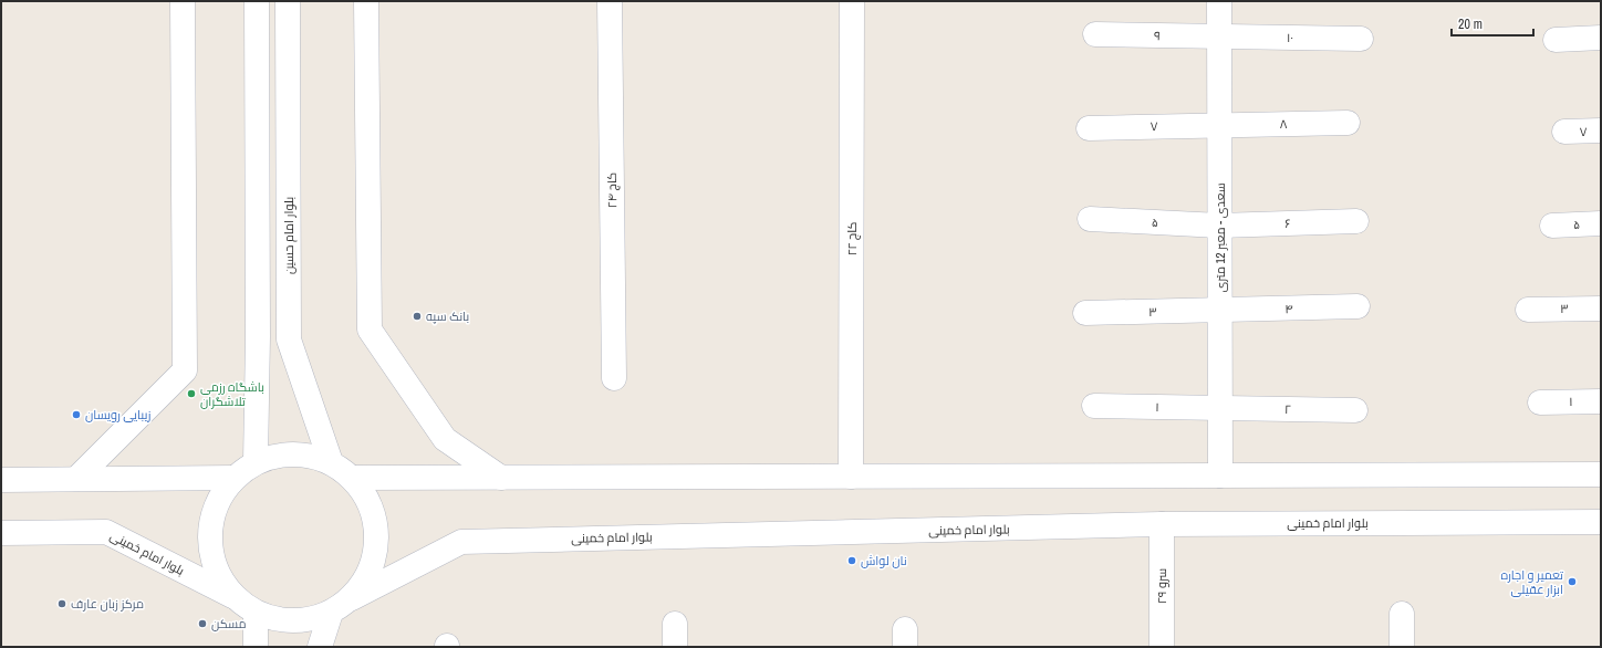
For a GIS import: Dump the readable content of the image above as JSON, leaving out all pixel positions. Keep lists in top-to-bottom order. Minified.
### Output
{"streets":{"street":["۹","۱۰","۸","۷","کاج ۲۴","۵","۶","بلوار امام حسین","سعدی - معبر 12 متری","کاج ۲۲","۴","۳","۱","۲","بلوار امام خمینی","سرو ۲۹"]},"crossings":[["۹","۱۰"],["۹","سعدی - معبر 12 متری"],["۱۰","سعدی - معبر 12 متری"],["۸","۷"],["۸","سعدی - معبر 12 متری"],["۷","سعدی - معبر 12 متری"],["۵","۶"],["۵","سعدی - معبر 12 متری"],["۶","سعدی - معبر 12 متری"],["سعدی - معبر 12 متری","۴"],["سعدی - معبر 12 متری","۳"],["سعدی - معبر 12 متری","۱"],["سعدی - معبر 12 متری","۲"],["۴","۳"],["۱","۲"],["بلوار امام خمینی","سرو ۲۹"]],"places":["بانک سپه","باشگاه رزمی تلاشگران","زیبایی رویسان","نان لواش","تعمیر و اجاره ابزار عقیلی","مرکز زبان عارف","مسکن"],"scale_bar":"20 m"}
